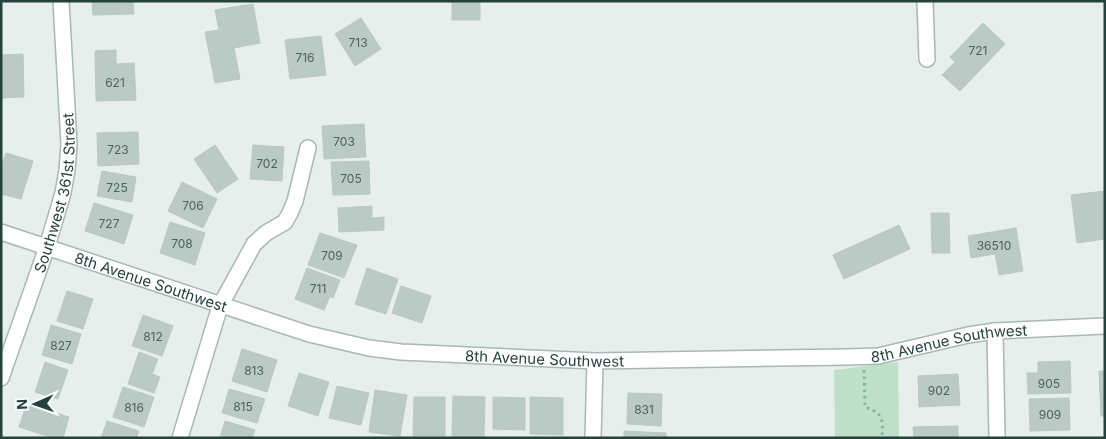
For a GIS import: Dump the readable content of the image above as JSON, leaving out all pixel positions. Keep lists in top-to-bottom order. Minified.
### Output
{"streets":{"street":["Southwest 361st Street","8th Avenue Southwest"]},"crossings":[["Southwest 361st Street","8th Avenue Southwest"]],"house_numbers":["713","721","716","621","703","723","702","705","725","706","727","708","36510","709","711","812","827","813","905","902","815","816","831","909"],"north":"left"}
